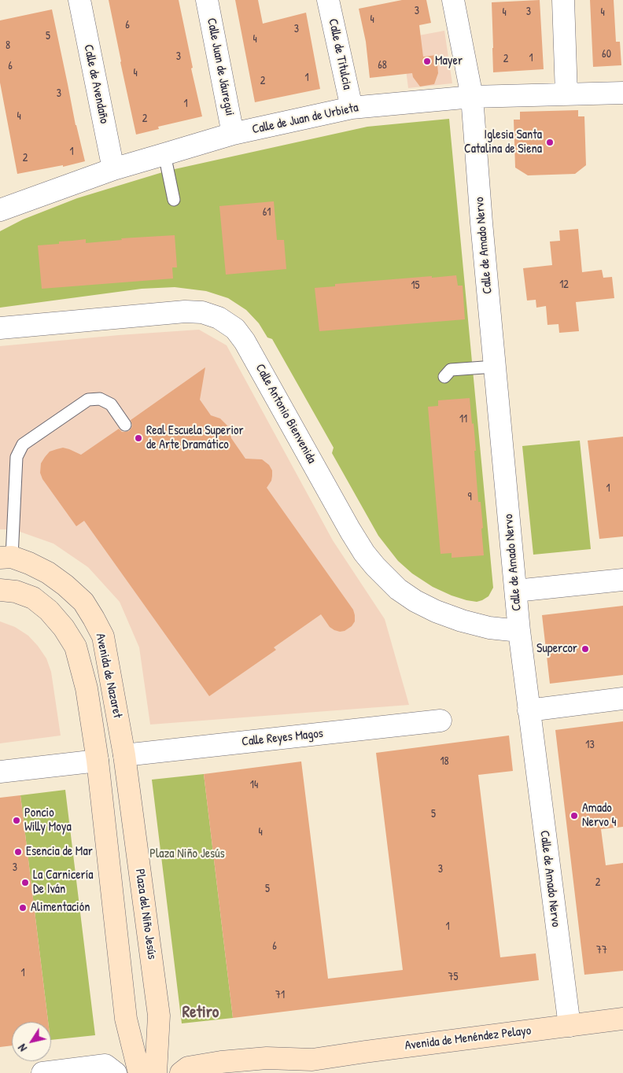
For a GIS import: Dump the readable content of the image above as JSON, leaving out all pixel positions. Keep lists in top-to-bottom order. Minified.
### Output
{"streets":{"main road":["Avenida de Nazaret","Plaza del Niño Jesús","Avenida de Menéndez Pelayo"],"street":["Calle de Titulcia","Calle Juan de Jáuregui","Calle de Avendaño","Calle de Juan de Urbieta","Calle de Amado Nervo","Calle Antonio Bienvenida","Calle Reyes Magos"]},"crossings":[["Calle de Titulcia","Calle de Juan de Urbieta"],["Calle Juan de Jáuregui","Calle de Juan de Urbieta"],["Calle de Avendaño","Calle de Juan de Urbieta"],["Calle de Juan de Urbieta","Calle de Amado Nervo"],["Calle de Amado Nervo","Calle Antonio Bienvenida"],["Calle de Amado Nervo","Avenida de Menéndez Pelayo"],["Avenida de Nazaret","Calle Reyes Magos"],["Avenida de Nazaret","Plaza del Niño Jesús"],["Calle Reyes Magos","Plaza del Niño Jesús"]],"districts":["Retiro"],"parks":["Plaza Niño Jesús"],"places":["Mayer","Iglesia Santa Catalina de Siena","Real Escuela Superior de Arte Dramático","Supercor","Amado Nervo 4","Poncio Willy Moya","Esencia de Mar","La Carnicería De Iván","Alimentación"],"house_numbers":["3","3","4","4","4","6","3","5","4","8","60","3","1","2","68","6","4","1","2","3","1","4","2","1","2","61","12","15","11","1","9","13","18","14","5","4","3","3","2","5","1","6","77","1","75","71"],"north":"bottom left"}
